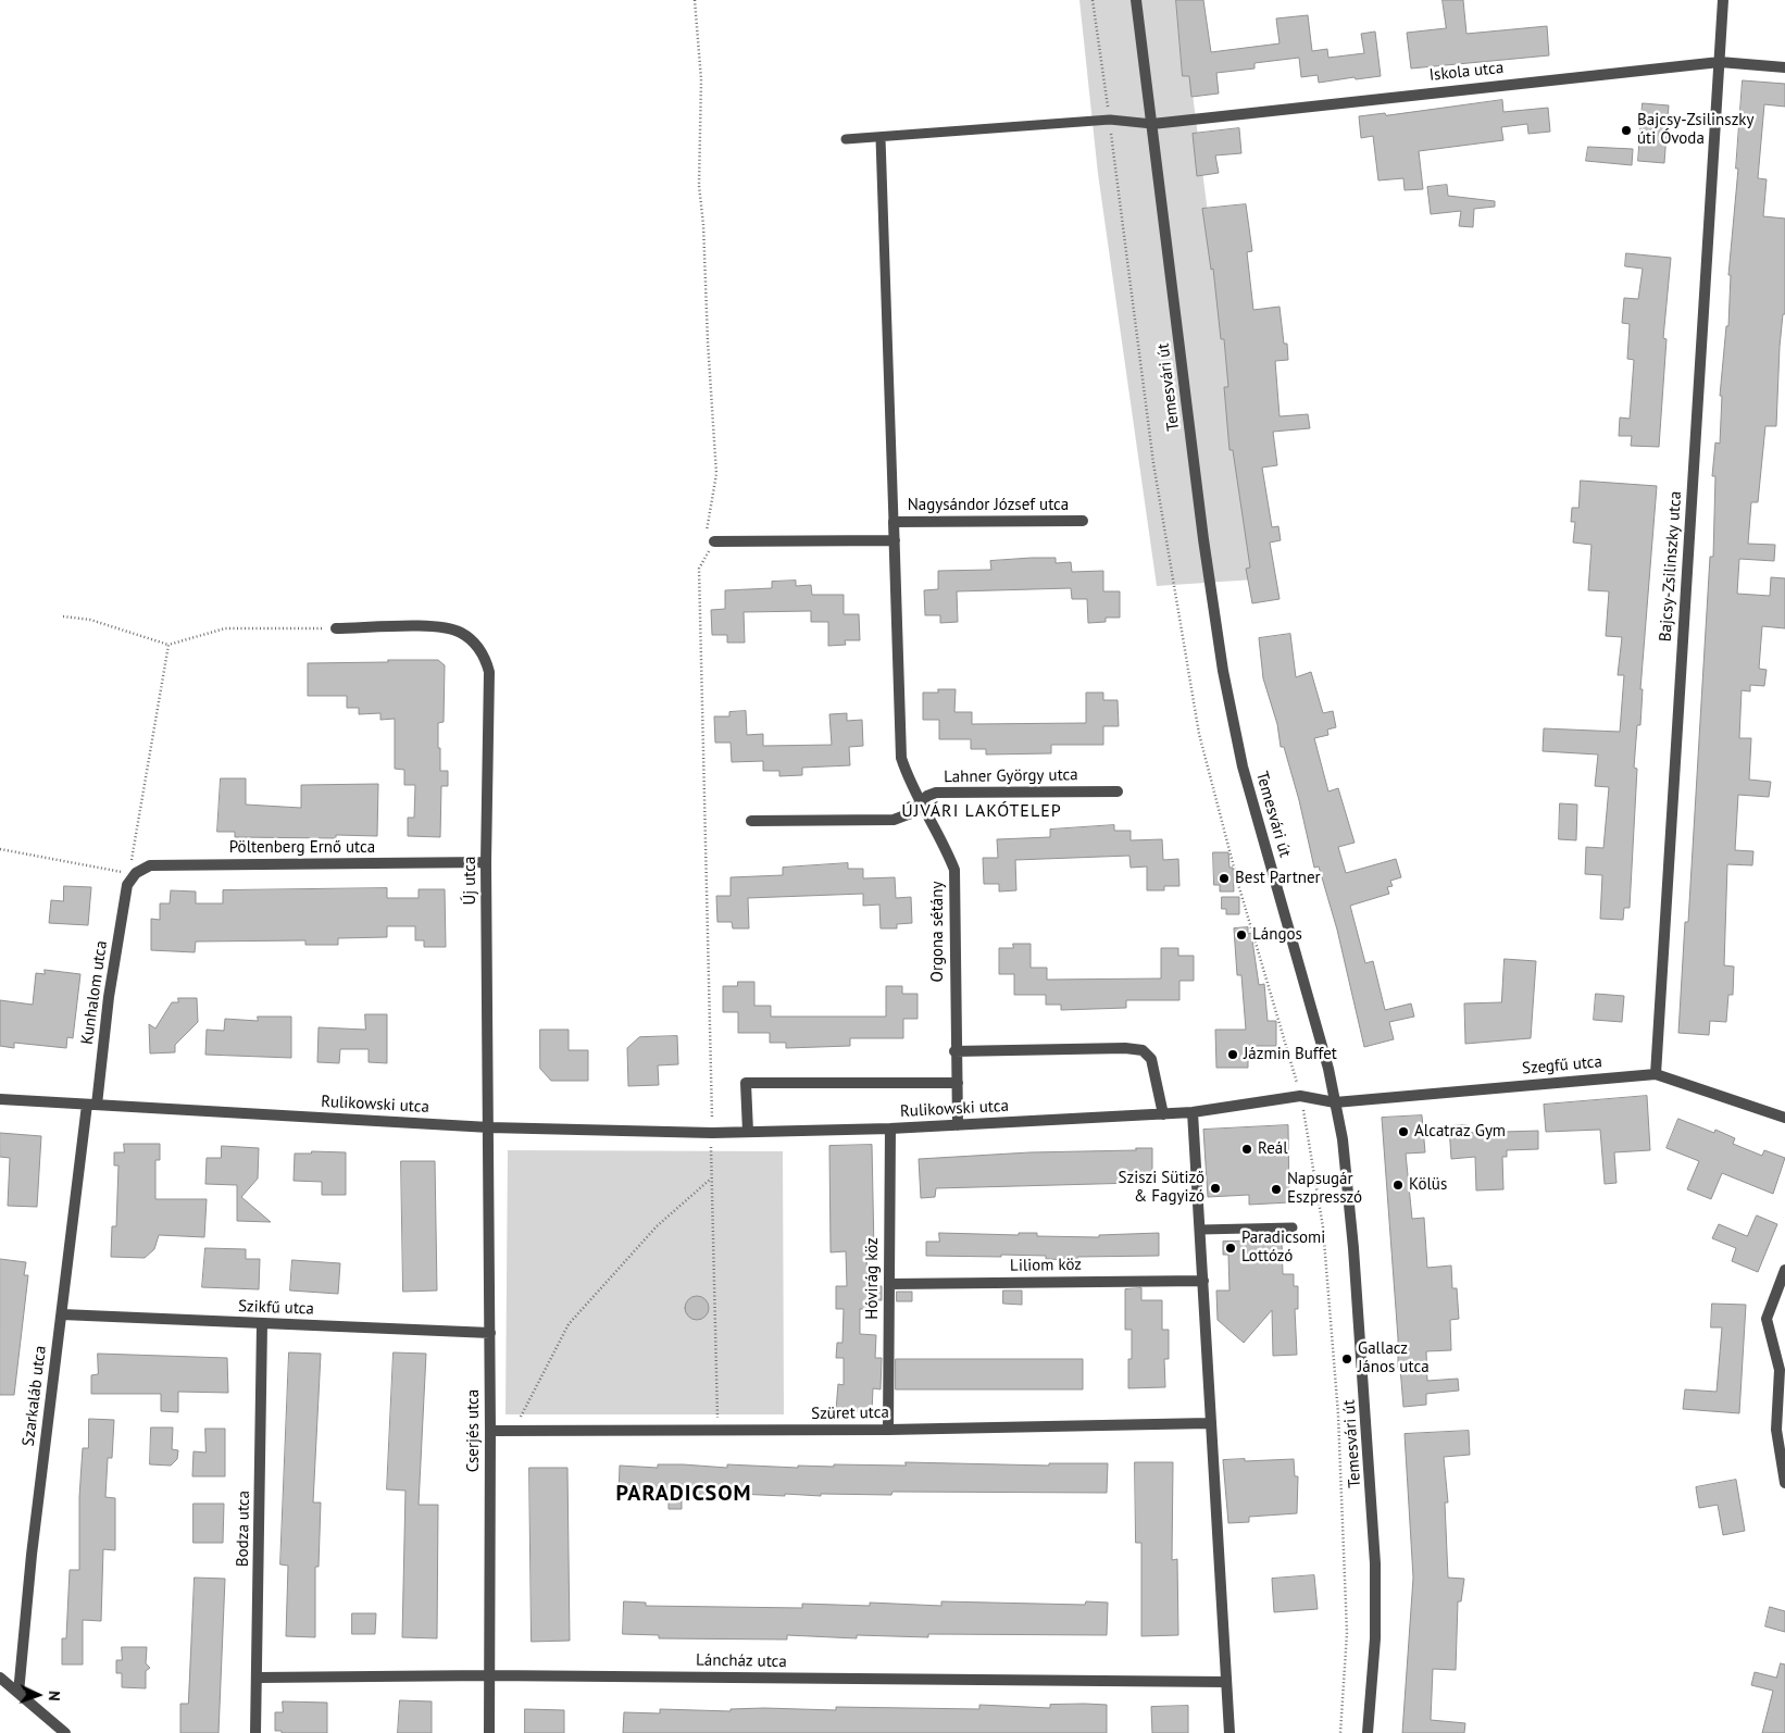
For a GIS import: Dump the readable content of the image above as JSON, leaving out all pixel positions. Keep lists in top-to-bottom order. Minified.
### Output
{"streets":{"street":["Iskola utca","Temesvári út","Nagysándor József utca","Bajcsy-Zsilinszky utca","Lahner György utca","Pöltenberg Ernő utca","Új utca","Orgona sétány","Kunhalom utca","Szegfű utca","Rulikowski utca","Liliom köz","Hóvirág köz","Szikfű utca","Szarkaláb utca","Szüret utca","Cserjés utca","Bodza utca","Láncház utca"]},"crossings":[["Iskola utca","Temesvári út"],["Iskola utca","Bajcsy-Zsilinszky utca"],["Temesvári út","Szegfű utca"],["Temesvári út","Rulikowski utca"],["Nagysándor József utca","Orgona sétány"],["Bajcsy-Zsilinszky utca","Szegfű utca"],["Lahner György utca","Orgona sétány"],["Pöltenberg Ernő utca","Új utca"],["Pöltenberg Ernő utca","Kunhalom utca"],["Új utca","Rulikowski utca"],["Új utca","Cserjés utca"],["Orgona sétány","Rulikowski utca"],["Kunhalom utca","Rulikowski utca"],["Kunhalom utca","Szarkaláb utca"],["Szegfű utca","Rulikowski utca"],["Rulikowski utca","Hóvirág köz"],["Rulikowski utca","Szarkaláb utca"],["Rulikowski utca","Cserjés utca"],["Liliom köz","Hóvirág köz"],["Hóvirág köz","Szüret utca"],["Szikfű utca","Szarkaláb utca"],["Szikfű utca","Cserjés utca"],["Szikfű utca","Bodza utca"],["Szüret utca","Cserjés utca"],["Cserjés utca","Láncház utca"],["Bodza utca","Láncház utca"]],"districts":["ÚJVÁRI LAKÓTELEP","PARADICSOM"],"places":["Bajcsy-Zsilinszky úti Óvoda","Best Partner","Lángos","Jázmin Buffet","Alcatraz Gym","Reál","Kölüs","Sziszi Sütiző & Fagyizó","Napsugár Eszpresszó","Paradicsomi Lottózó","Gallacz János utca"],"north":"right"}
